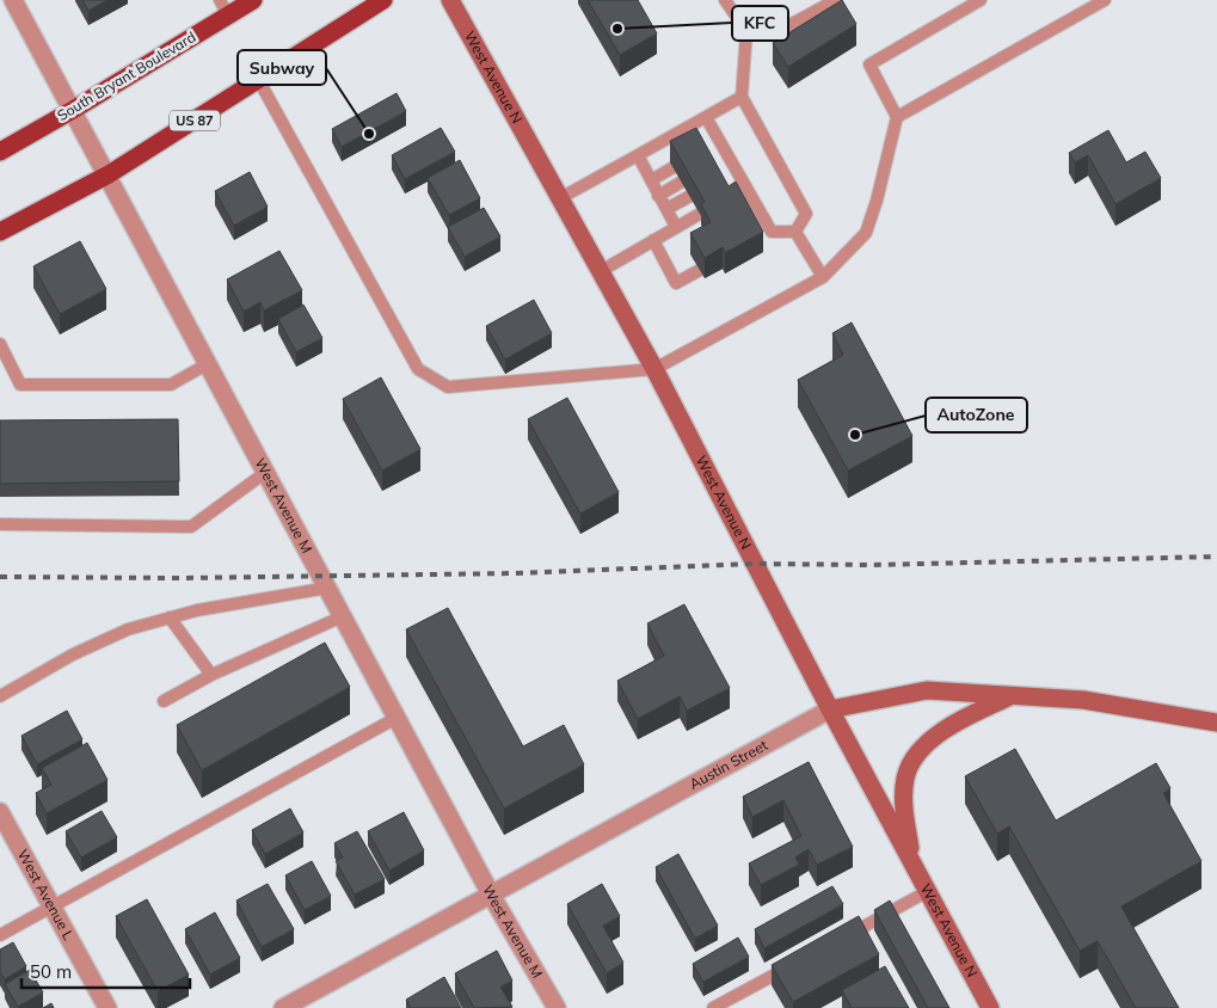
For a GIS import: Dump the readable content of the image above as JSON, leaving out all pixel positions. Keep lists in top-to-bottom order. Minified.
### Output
{"streets":{"main road":["South Bryant Boulevard","West Avenue N","US 87","Austin Street"],"street":["West Avenue M","West Avenue L"]},"crossings":[["South Bryant Boulevard","West Avenue M"],["West Avenue N","Austin Street"],["US 87","West Avenue M"],["West Avenue M","Austin Street"]],"places":["KFC","Subway","AutoZone"],"scale_bar":"50 m"}
